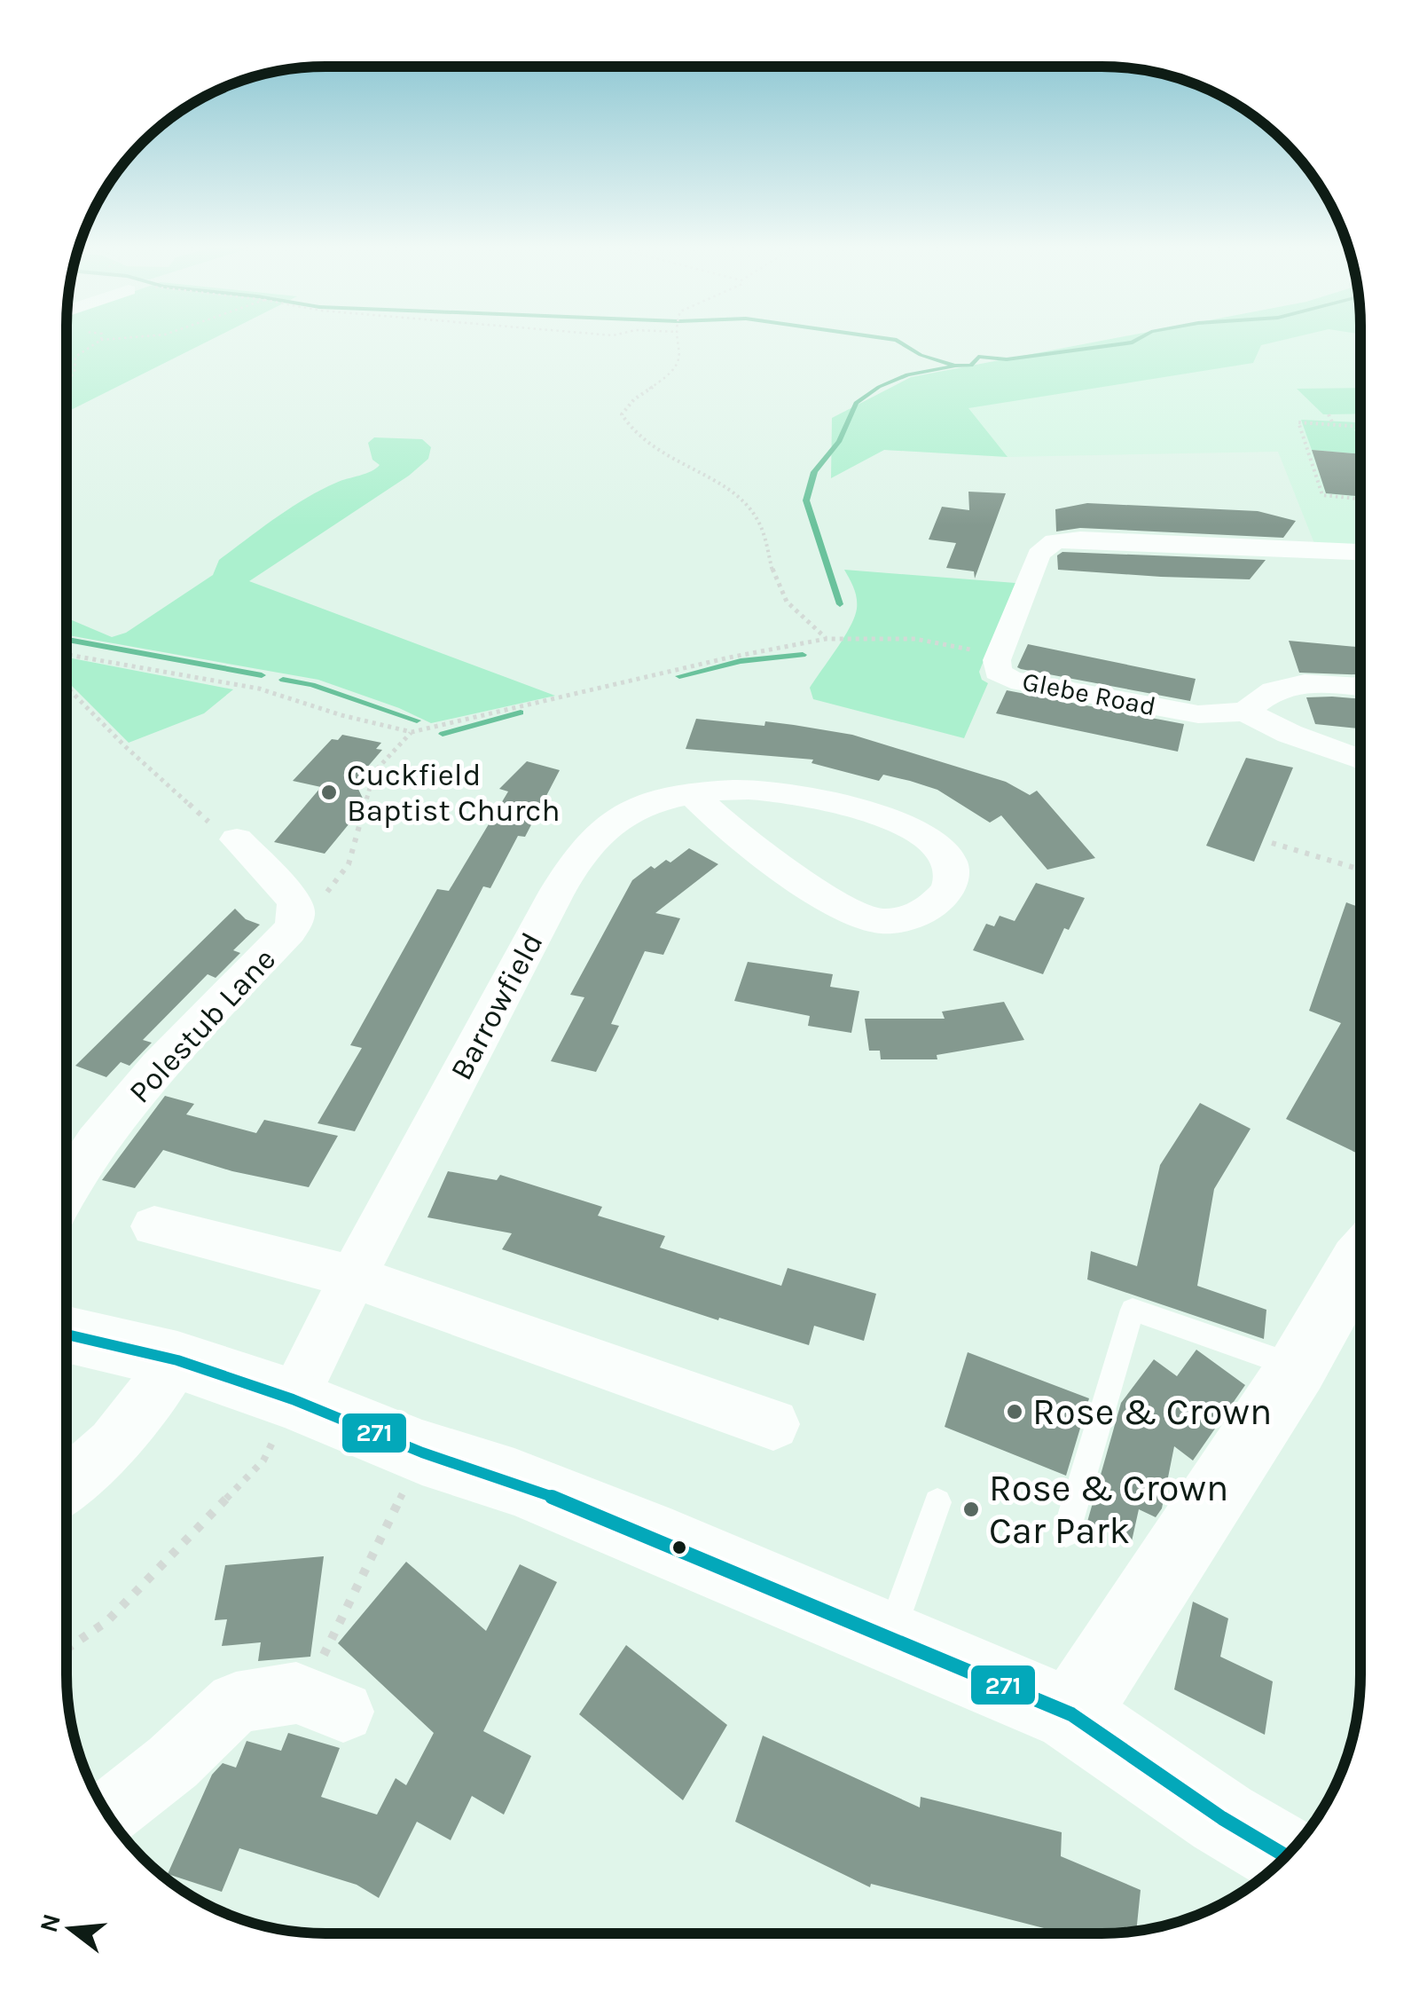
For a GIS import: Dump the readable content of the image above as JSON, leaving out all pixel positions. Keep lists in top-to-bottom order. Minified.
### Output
{"streets":{"street":["Glebe Road","Barrowfield","Polestub Lane"]},"places":["Cuckfield Baptist Church","Rose & Crown","Rose & Crown Car Park"],"lines":["transit line 271"],"north":"left"}
